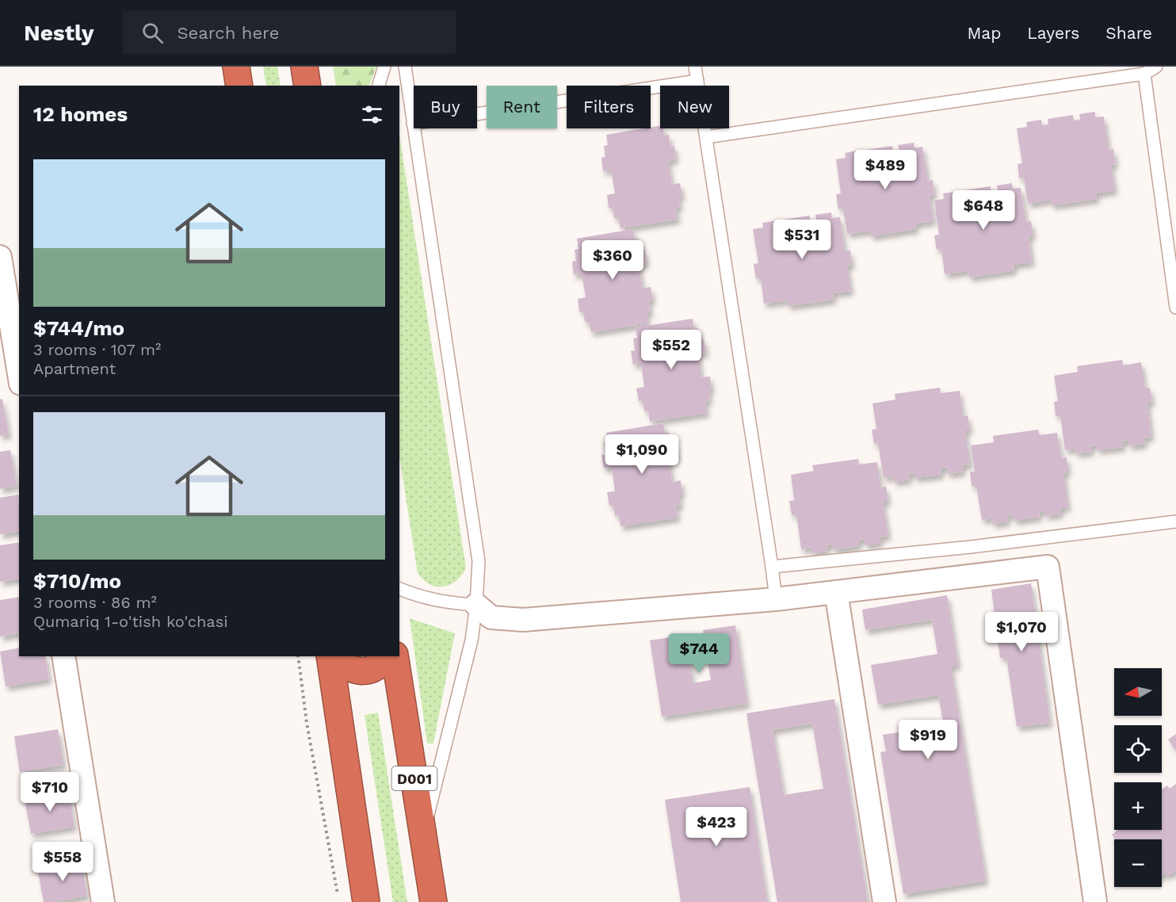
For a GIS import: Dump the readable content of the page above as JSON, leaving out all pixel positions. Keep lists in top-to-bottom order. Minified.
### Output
{"streets":{"highway":["D001"]},"north":"left","page":{"header":"Nestly","search":"Search here","nav":["Map","Layers","Share"],"chip":["Buy","Rent","Filters","New"],"heading":"12 homes","list":[{"name":"$744/mo","note":"3 rooms · 107 m² · Apartment"},{"name":"$710/mo","note":"3 rooms · 86 m² · Qumariq 1-o'tish ko'chasi"}],"price":["$489","$648","$531","$360","$552","$1,090","$1,070","$744","$919","$710","$423","$558"],"map_buttons":["+","−"]}}
